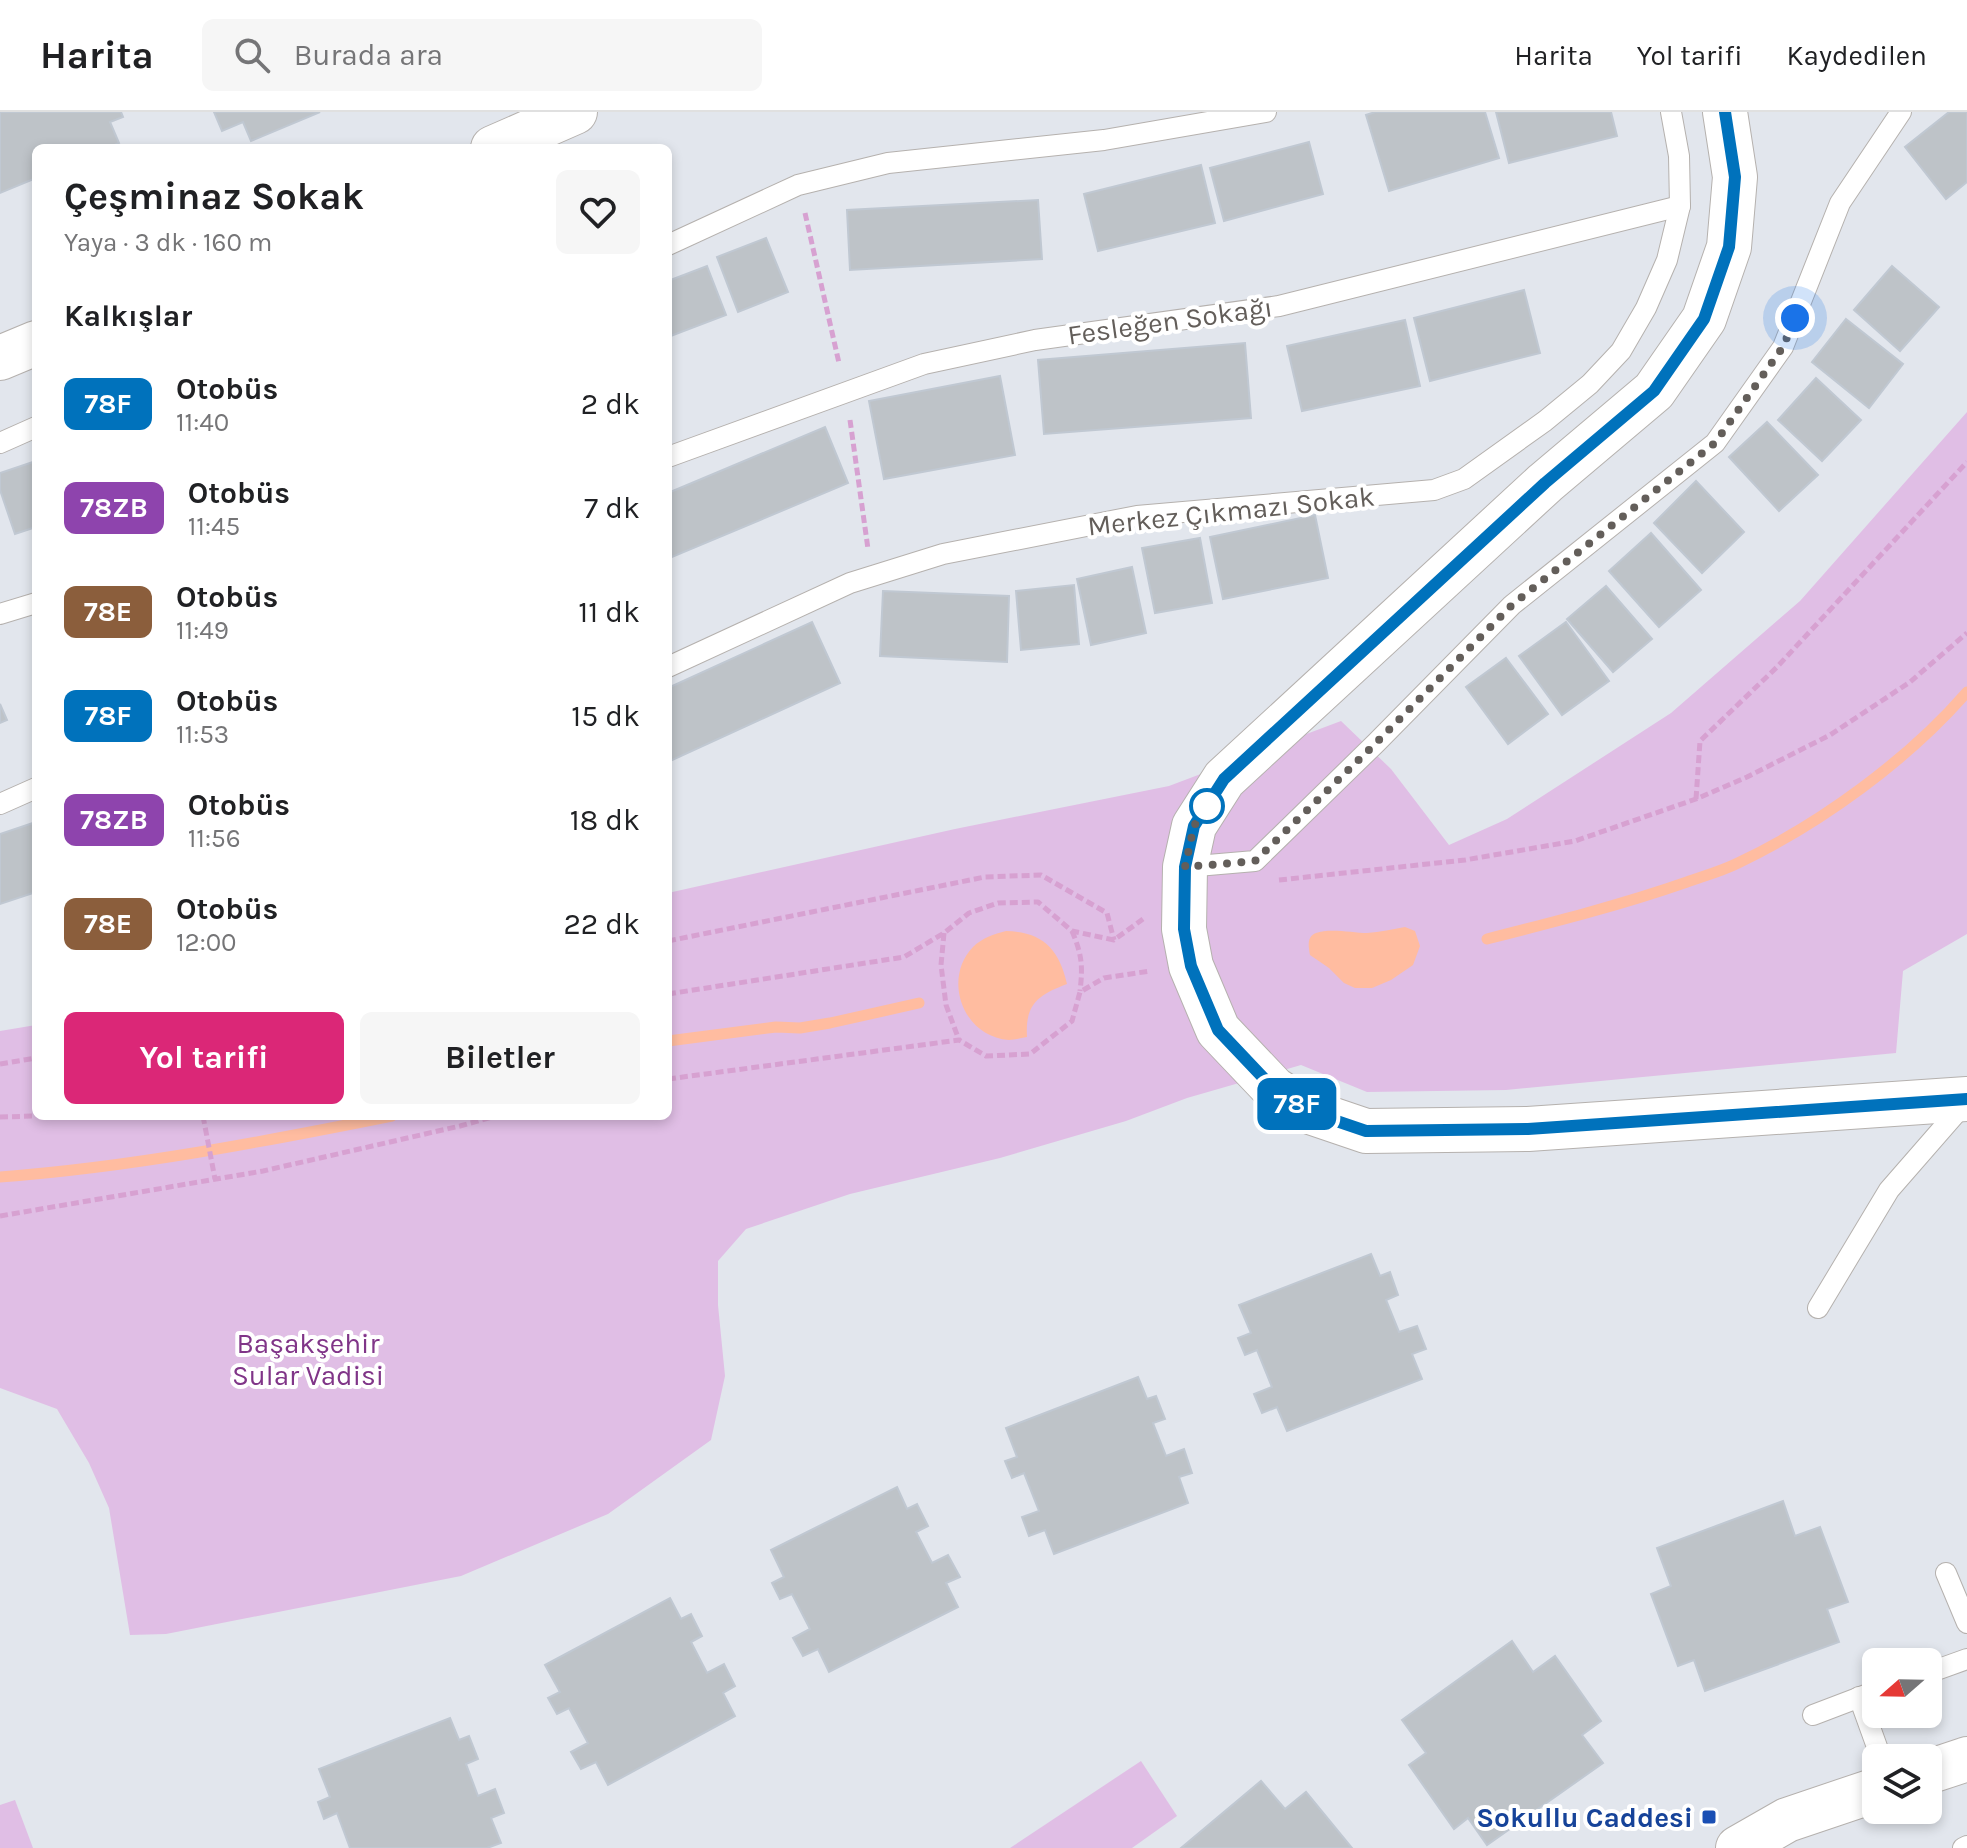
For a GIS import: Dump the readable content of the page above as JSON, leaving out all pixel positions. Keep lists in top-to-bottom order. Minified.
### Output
{"streets":{"lane":["Fesleğen Sokağı","Merkez Çıkmazı Sokak"]},"crossings":[["Fesleğen Sokağı","Merkez Çıkmazı Sokak"]],"parks":["Başakşehir Sular Vadisi"],"places":{"transit":["Sokullu Caddesi"]},"lines":["bus line 78F"],"north":"left","page":{"header":"Harita","search":"Burada ara","nav":["Harita","Yol tarifi","Kaydedilen"],"on_map":"78F","heading":[["Çeşminaz Sokak","Yaya · 3 dk · 160 m"],"Kalkışlar"],"list":[{"mark":"78F","name":"Otobüs","note":"11:40","value":"2 dk"},{"mark":"78ZB","name":"Otobüs","note":"11:45","value":"7 dk"},{"mark":"78E","name":"Otobüs","note":"11:49","value":"11 dk"},{"mark":"78F","name":"Otobüs","note":"11:53","value":"15 dk"},{"mark":"78ZB","name":"Otobüs","note":"11:56","value":"18 dk"},{"mark":"78E","name":"Otobüs","note":"12:00","value":"22 dk"}],"buttons":["Yol tarifi","Biletler"]}}
